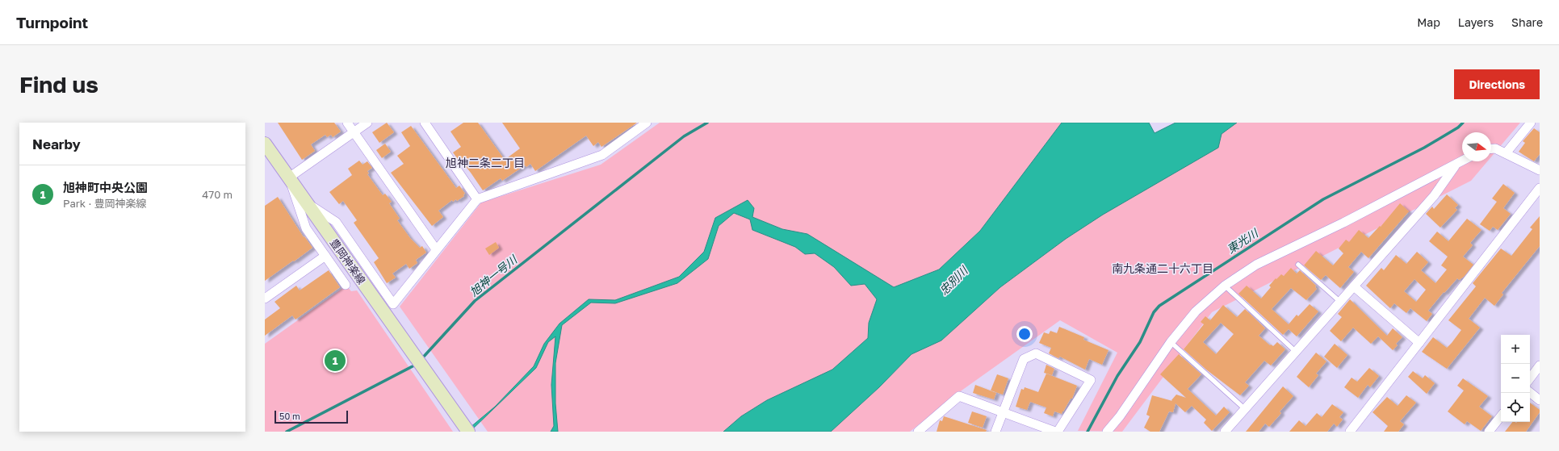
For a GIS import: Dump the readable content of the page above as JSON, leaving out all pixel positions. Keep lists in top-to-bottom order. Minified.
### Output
{"streets":{"main road":["豊岡神楽線"]},"districts":["旭神二条二丁目","南九条通二十六丁目"],"water":["東光川","旭神一号川","忠別川"],"scale_bar":"50 m","north":"right","page":{"header":"Turnpoint","nav":["Map","Layers","Share"],"buttons":"Directions","title":"Find us","heading":"Nearby","list":[{"mark":"1","name":"旭神町中央公園","note":"Park · 豊岡神楽線","value":"470 m"}],"map_buttons":["+","−"],"pins":"1","scale":"50 m"}}
